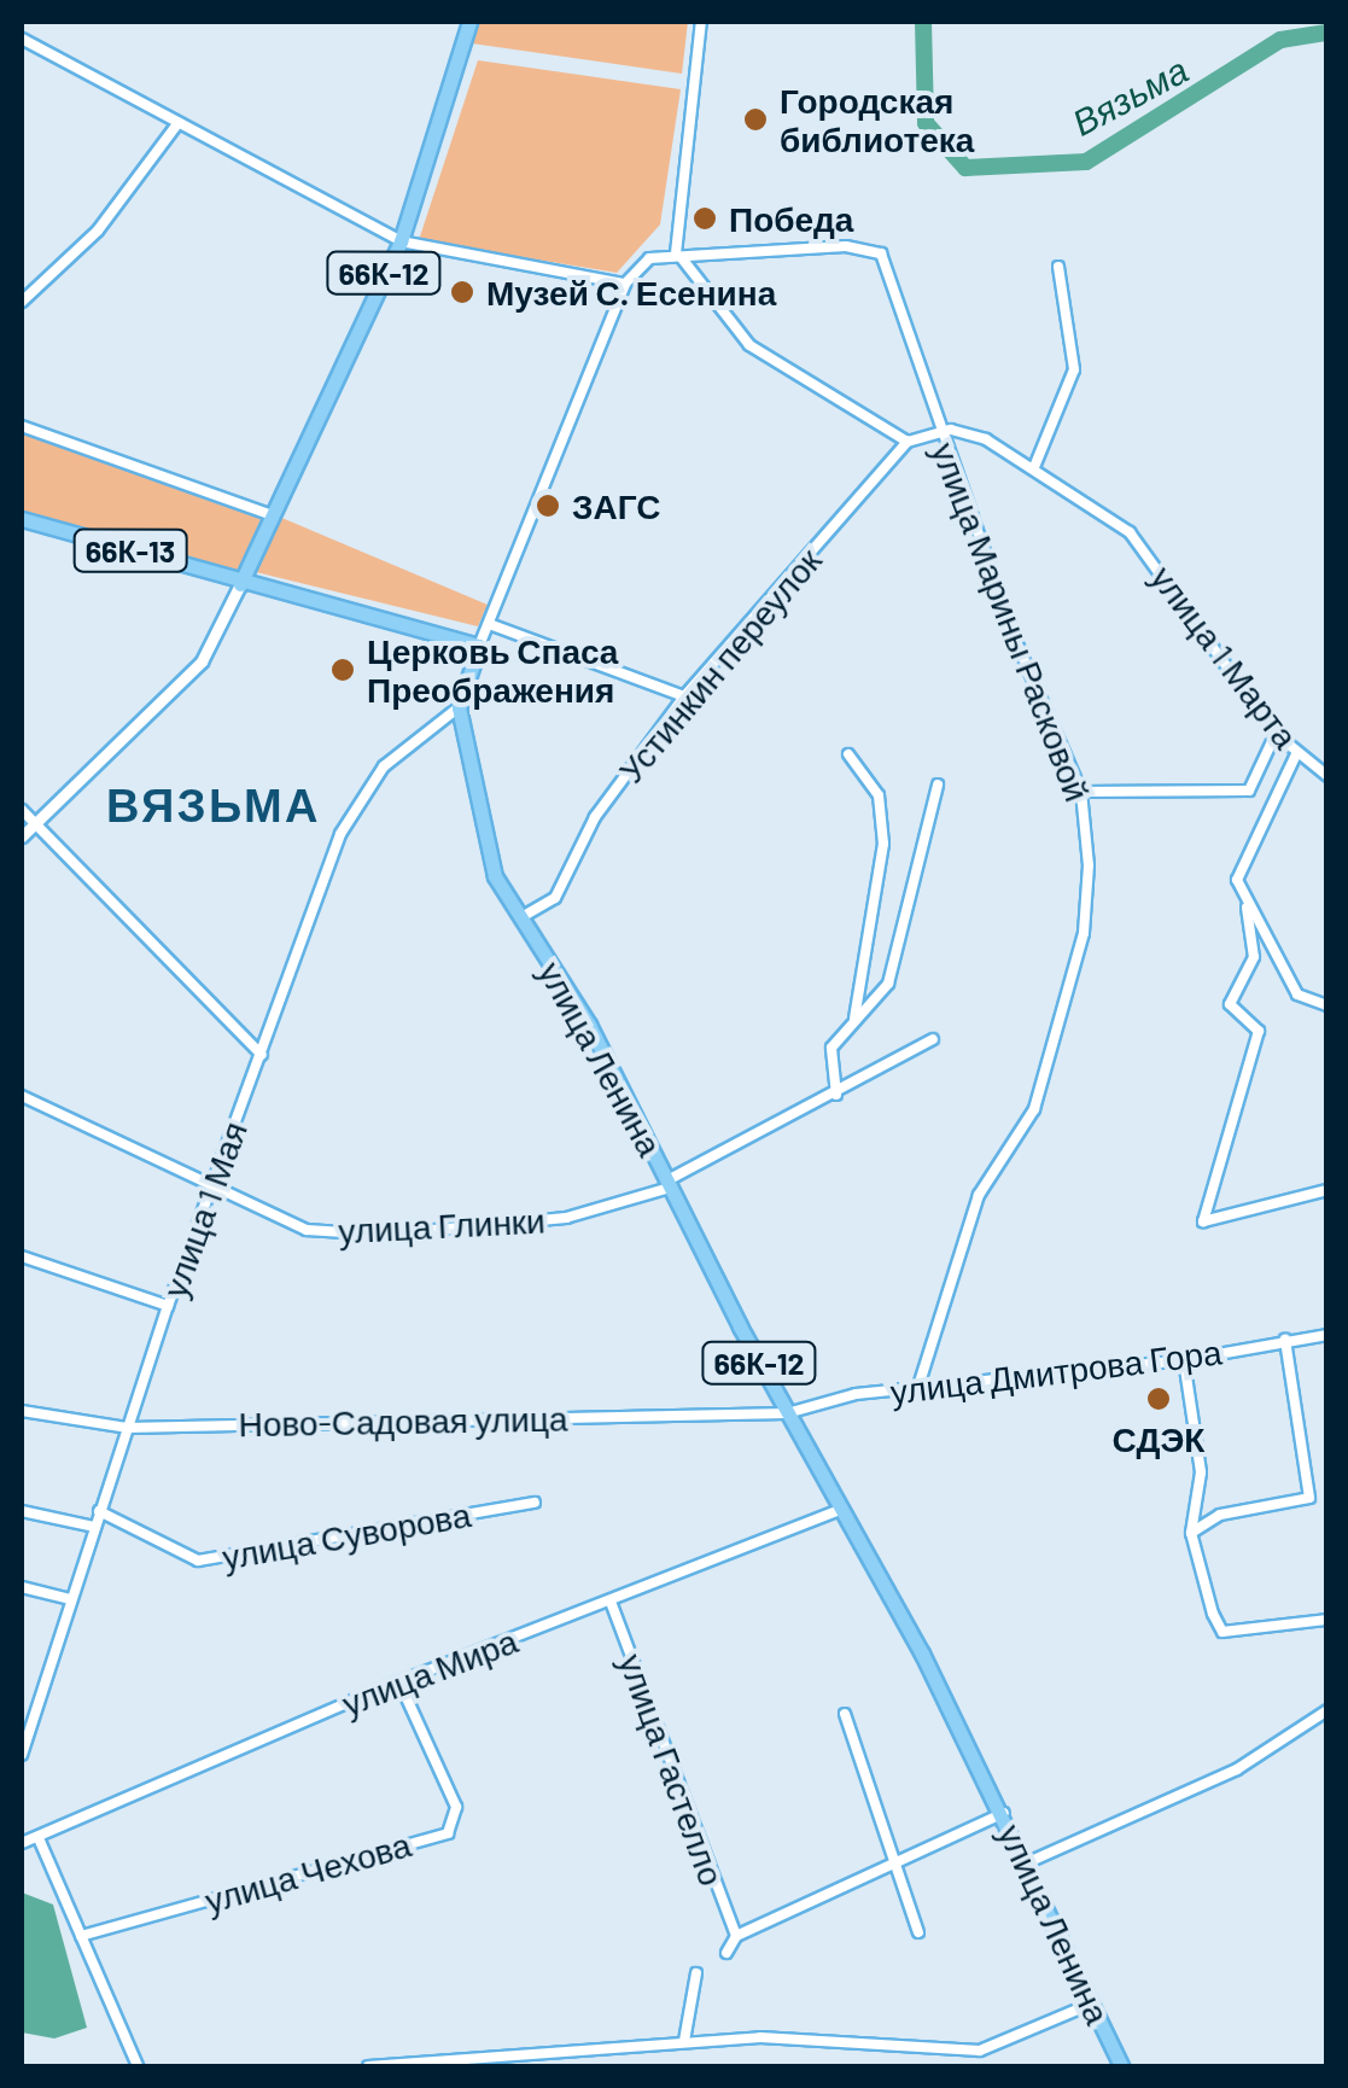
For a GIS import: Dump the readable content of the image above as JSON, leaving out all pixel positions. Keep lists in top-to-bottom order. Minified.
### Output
{"streets":{"main road":["66К-12","66К-13","улица Ленина"],"street":["улица Марины Расковой","улица 1 Марта","Устинкин переулок","улица 1 Мая","улица Глинки","улица Дмитрова Гора","Ново-Садовая улица","улица Суворова","улица Мира","улица Гастелло","улица Чехова"]},"crossings":[["66К-12","66К-13"],["улица Марины Расковой","улица 1 Марта"],["улица Марины Расковой","улица Дмитрова Гора"],["Устинкин переулок","улица Ленина"],["улица Ленина","улица 1 Мая"],["улица Ленина","улица Глинки"],["улица Ленина","улица Дмитрова Гора"],["улица Ленина","Ново-Садовая улица"],["улица Ленина","улица Мира"],["улица 1 Мая","улица Глинки"],["улица 1 Мая","Ново-Садовая улица"],["улица 1 Мая","улица Суворова"],["улица Дмитрова Гора","Ново-Садовая улица"],["улица Мира","улица Гастелло"],["улица Мира","улица Чехова"]],"districts":["ВЯЗЬМА"],"water":["Вязьма"],"places":["Городская библиотека","Победа","Музей С. Есенина","ЗАГС","Церковь Спаса Преображения","СДЭК"]}
